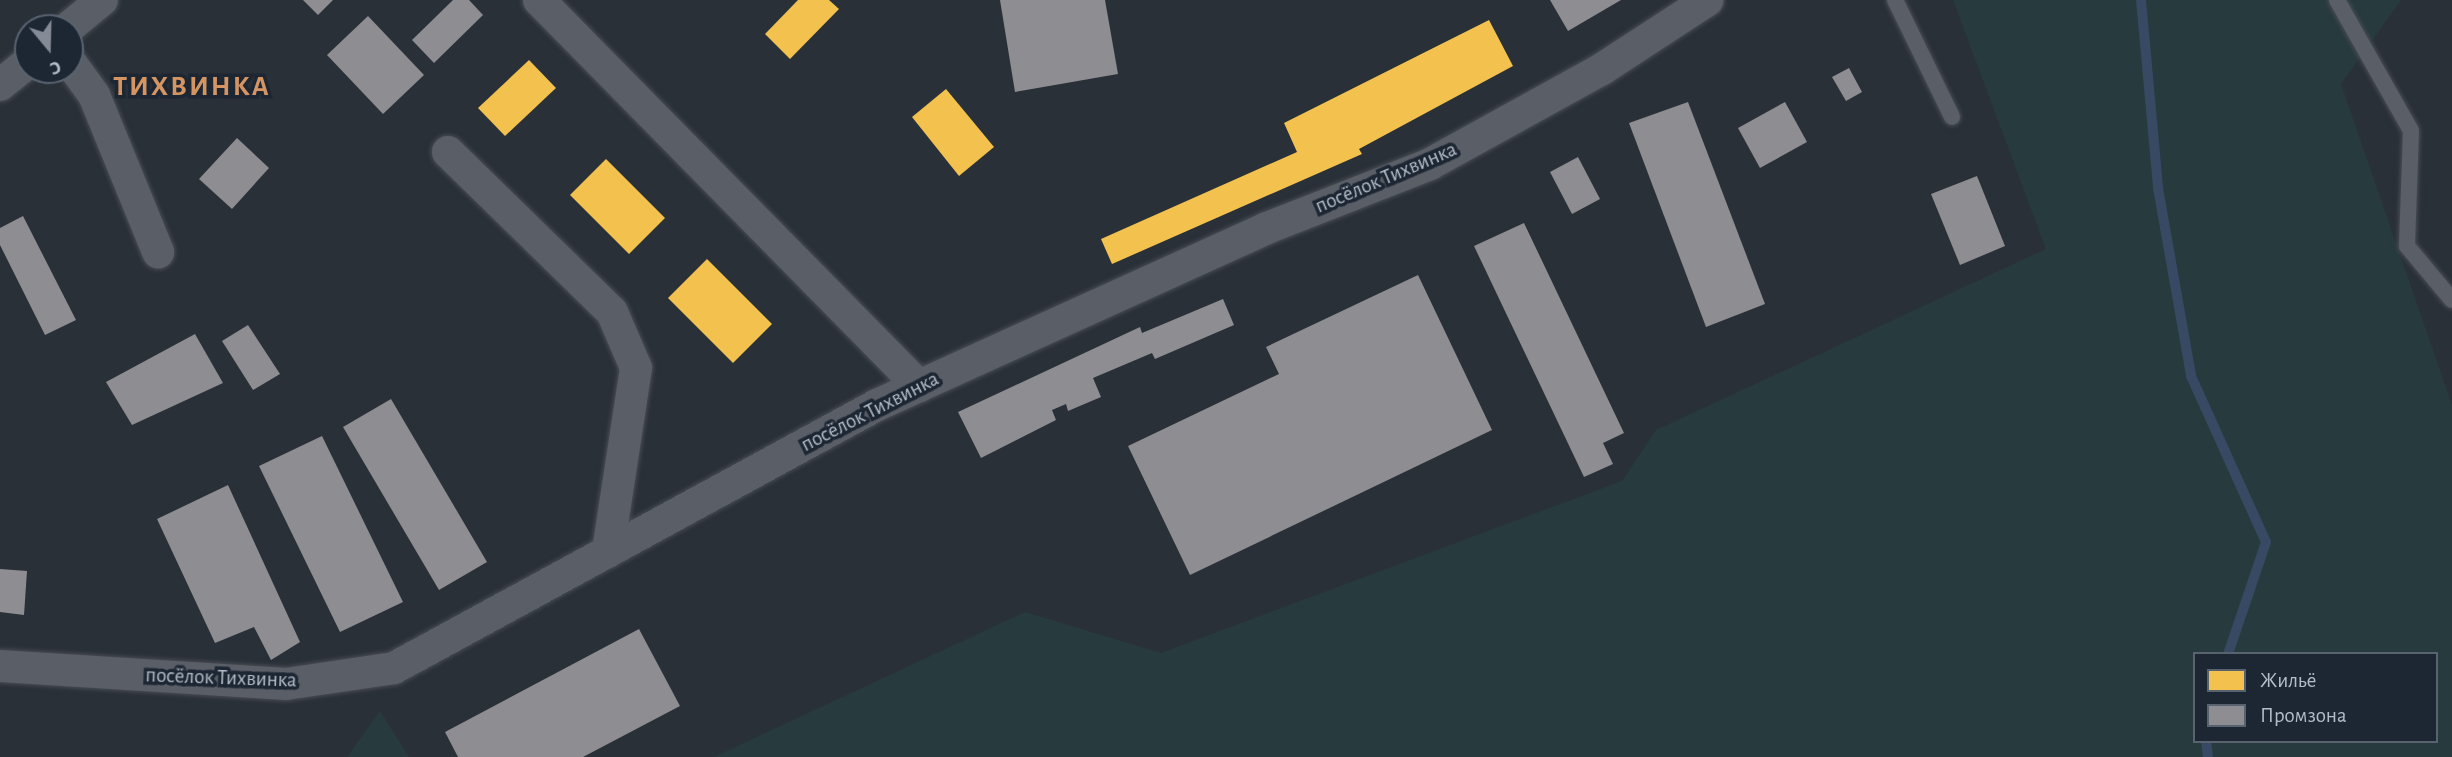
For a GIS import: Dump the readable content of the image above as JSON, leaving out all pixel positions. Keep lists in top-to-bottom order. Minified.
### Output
{"streets":{"street":["посёлок Тихвинка"]},"districts":["ТИХВИНКА"],"legend":["Жильё","Промзона"],"north":"bottom"}
